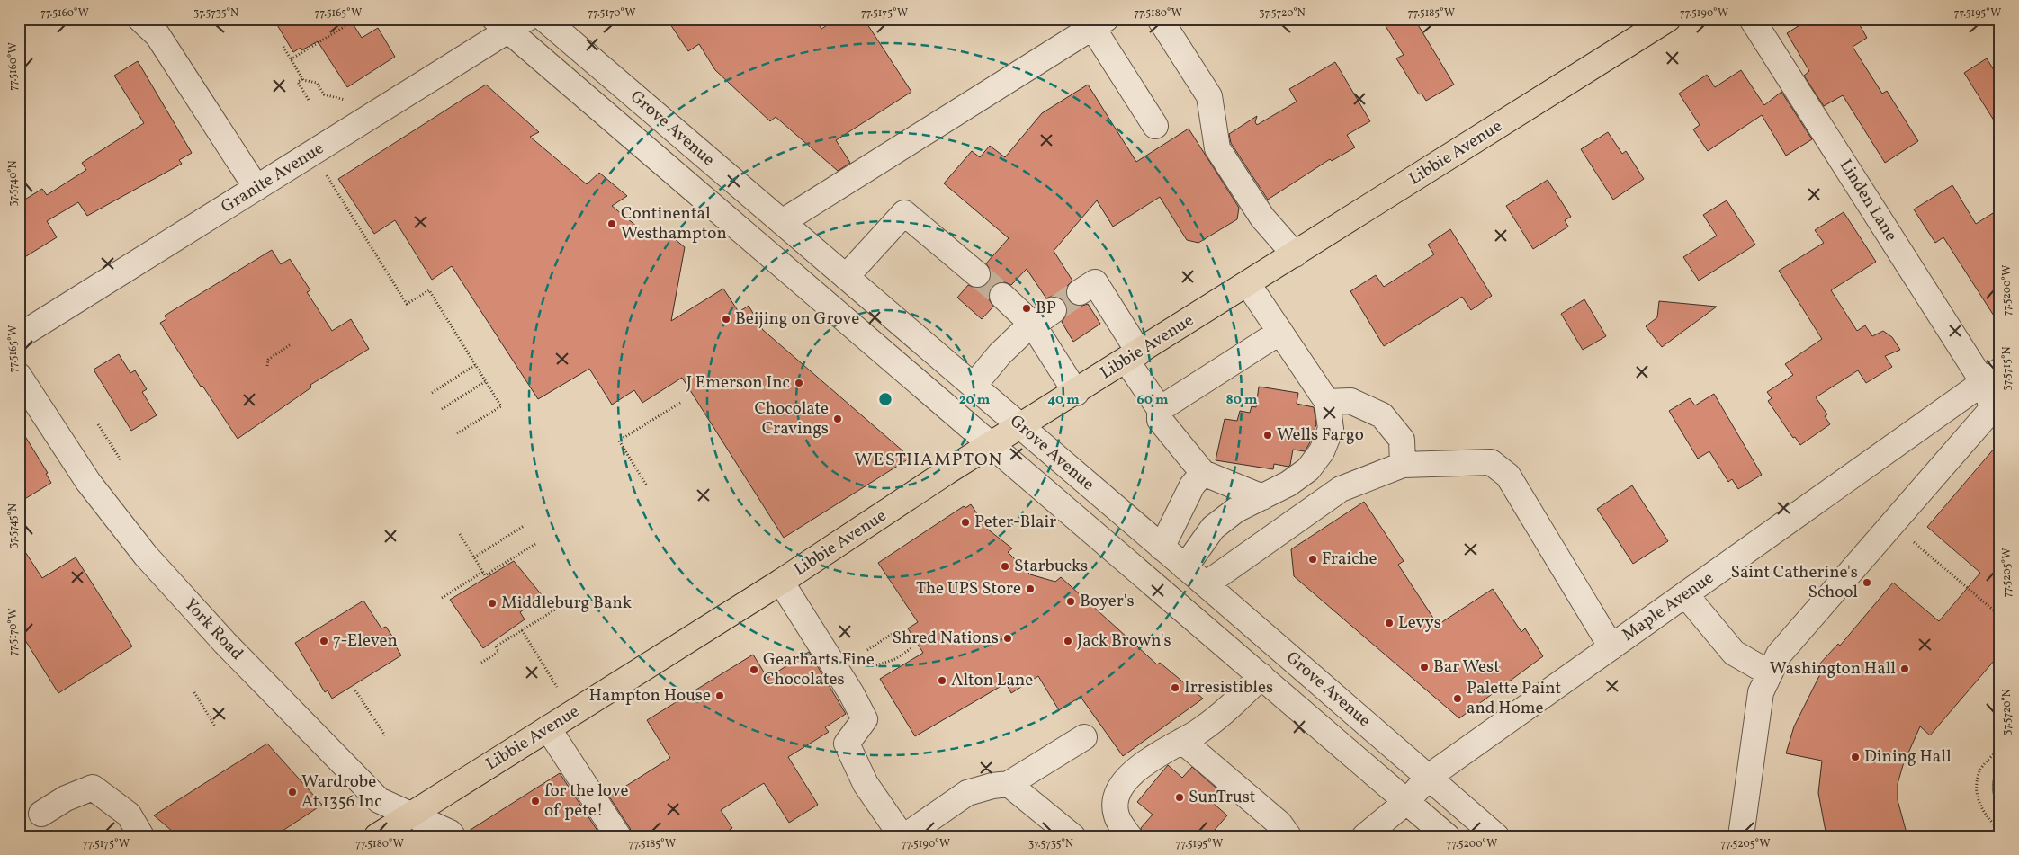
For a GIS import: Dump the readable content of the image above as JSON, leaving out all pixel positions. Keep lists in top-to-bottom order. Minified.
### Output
{"streets":{"main road":["Libbie Avenue"],"street":["Grove Avenue","Granite Avenue","Linden Lane","Maple Avenue","York Road"]},"crossings":[["Grove Avenue","Libbie Avenue"],["Grove Avenue","Granite Avenue"],["Grove Avenue","Maple Avenue"],["Libbie Avenue","York Road"],["Linden Lane","Maple Avenue"]],"districts":["WESTHAMPTON"],"places":["Continental Westhampton","BP","Beijing on Grove","J Emerson Inc","Chocolate Cravings","Wells Fargo","Peter-Blair","Fraiche","Starbucks","Saint Catherine's School","The UPS Store","Boyer's","Middleburg Bank","Levys","Shred Nations","7-Eleven","Jack Brown's","Bar West","Washington Hall","Gearharts Fine Chocolates","Alton Lane","Irresistibles","Hampton House","Palette Paint and Home","Dining Hall","Wardrobe At 1356 Inc","SunTrust","for the love of pete!"],"coordinates":["77.5160°W","37.5735°N","77.5165°W","77.5170°W","77.5175°W","77.5180°W","37.5720°N","77.5185°W","77.5190°W","77.5195°W","37.5740°N","77.5200°W","37.5715°N","37.5745°N","77.5205°W"],"rings":["20 m","40 m","60 m","80 m"]}
